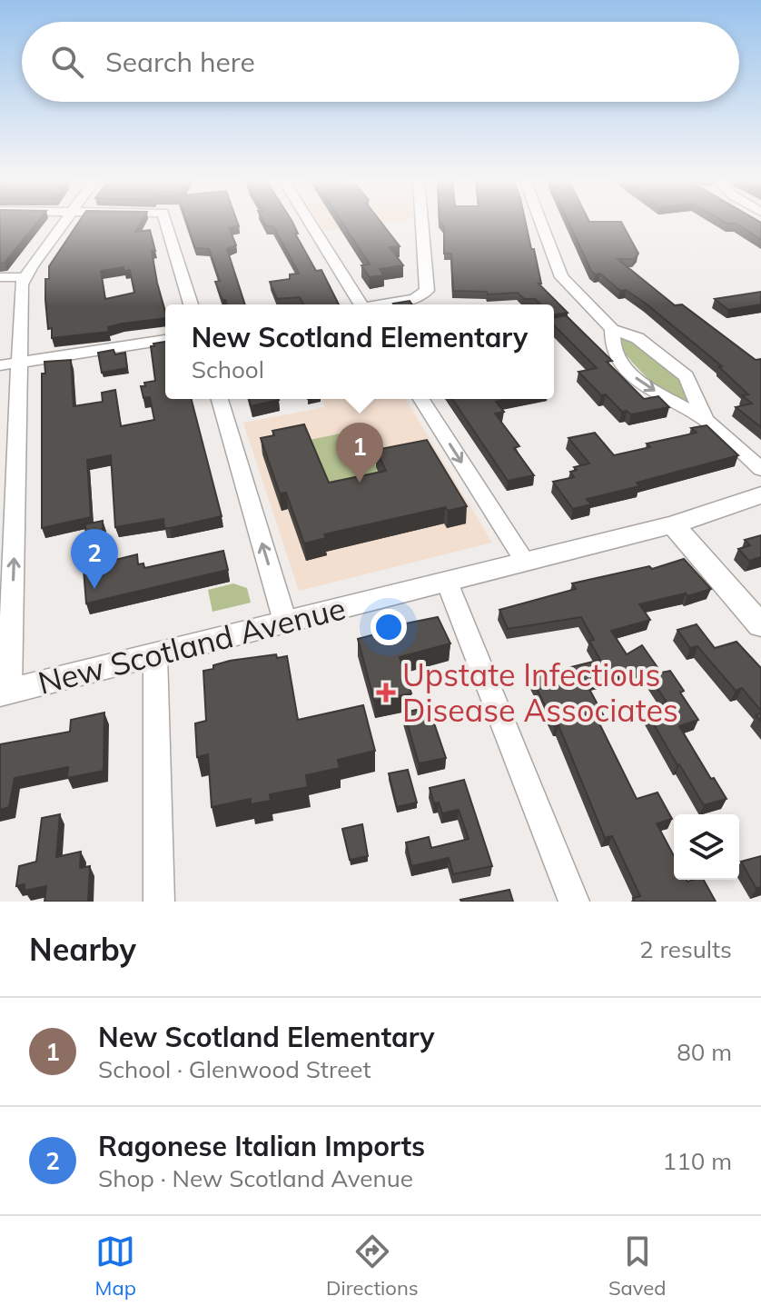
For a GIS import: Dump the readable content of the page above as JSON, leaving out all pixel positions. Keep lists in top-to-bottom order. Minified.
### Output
{"streets":{"street":["New Scotland Avenue"]},"places":{"health":["Upstate Infectious Disease Associates"]},"page":{"search":"Search here","popup":["New Scotland Elementary","School"],"pins":["1","2"],"heading":["Nearby","2 results"],"list":[{"mark":"1","name":"New Scotland Elementary","note":"School · Glenwood Street","value":"80 m"},{"mark":"2","name":"Ragonese Italian Imports","note":"Shop · New Scotland Avenue","value":"110 m"}],"nav":["Map","Directions","Saved"]}}
